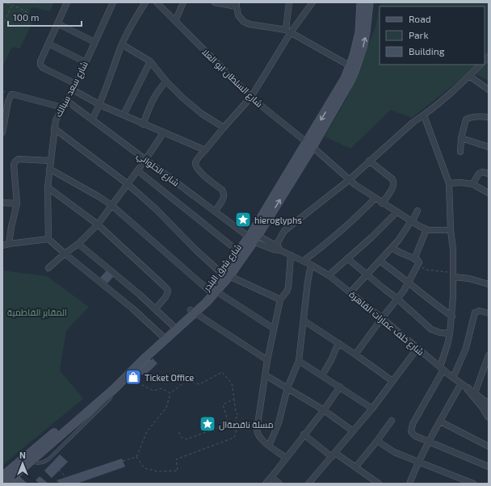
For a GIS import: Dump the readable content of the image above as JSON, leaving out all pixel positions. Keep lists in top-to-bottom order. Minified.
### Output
{"streets":{"main road":["شارع شرق البندر"],"street":["شارع السلطان ابو العلا","شارع سعد سبالك","شارع الحلواني","شارع خلف عمارات القاهرة"]},"crossings":[["شارع السلطان ابو العلا","شارع شرق البندر"],["شارع سعد سبالك","شارع الحلواني"],["شارع الحلواني","شارع شرق البندر"],["شارع الحلواني","شارع خلف عمارات القاهرة"],["شارع شرق البندر","شارع خلف عمارات القاهرة"]],"parks":["المقابر الفاطمية"],"places":{"place":["hieroglyphs","مسلة ناقصةال"],"shop":["Ticket Office"]},"legend":["Road","Park","Building"],"scale_bar":"100 m","north":"top"}
